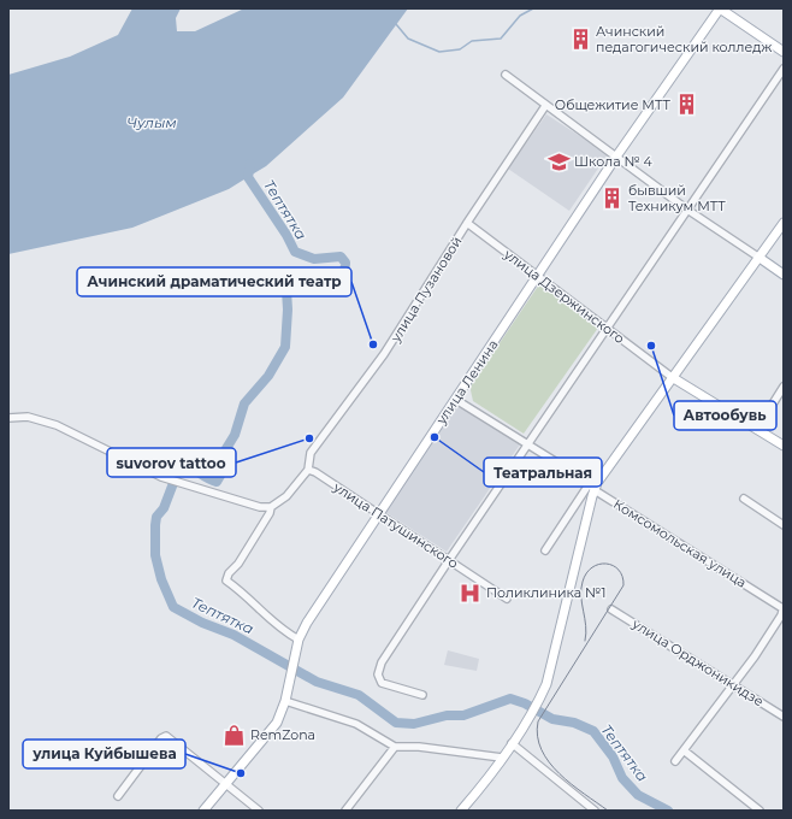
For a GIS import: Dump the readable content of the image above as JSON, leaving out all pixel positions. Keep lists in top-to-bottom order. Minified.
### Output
{"streets":{"main road":["улица Дзержинского","улица Ленина"],"street":["улица Пузановой","улица Патушинского","Комсомольская улица","улица Орджоникидзе"]},"crossings":[["улица Пузановой","улица Дзержинского"],["улица Пузановой","улица Патушинского"],["улица Дзержинского","улица Ленина"],["улица Ленина","улица Патушинского"],["улица Ленина","Комсомольская улица"]],"water":["Чулым","Тептятка"],"places":{"building":["Ачинский педагогический колледж","Общежитие МТТ","бывший Техникум МТТ"],"school or university":["Школа № 4"],"other":["Ачинский драматический театр","Автообувь","Театральная","suvorov tattoo","улица Куйбышева"],"hospital":["Поликлиника №1"],"shop":["RemZona"]}}
